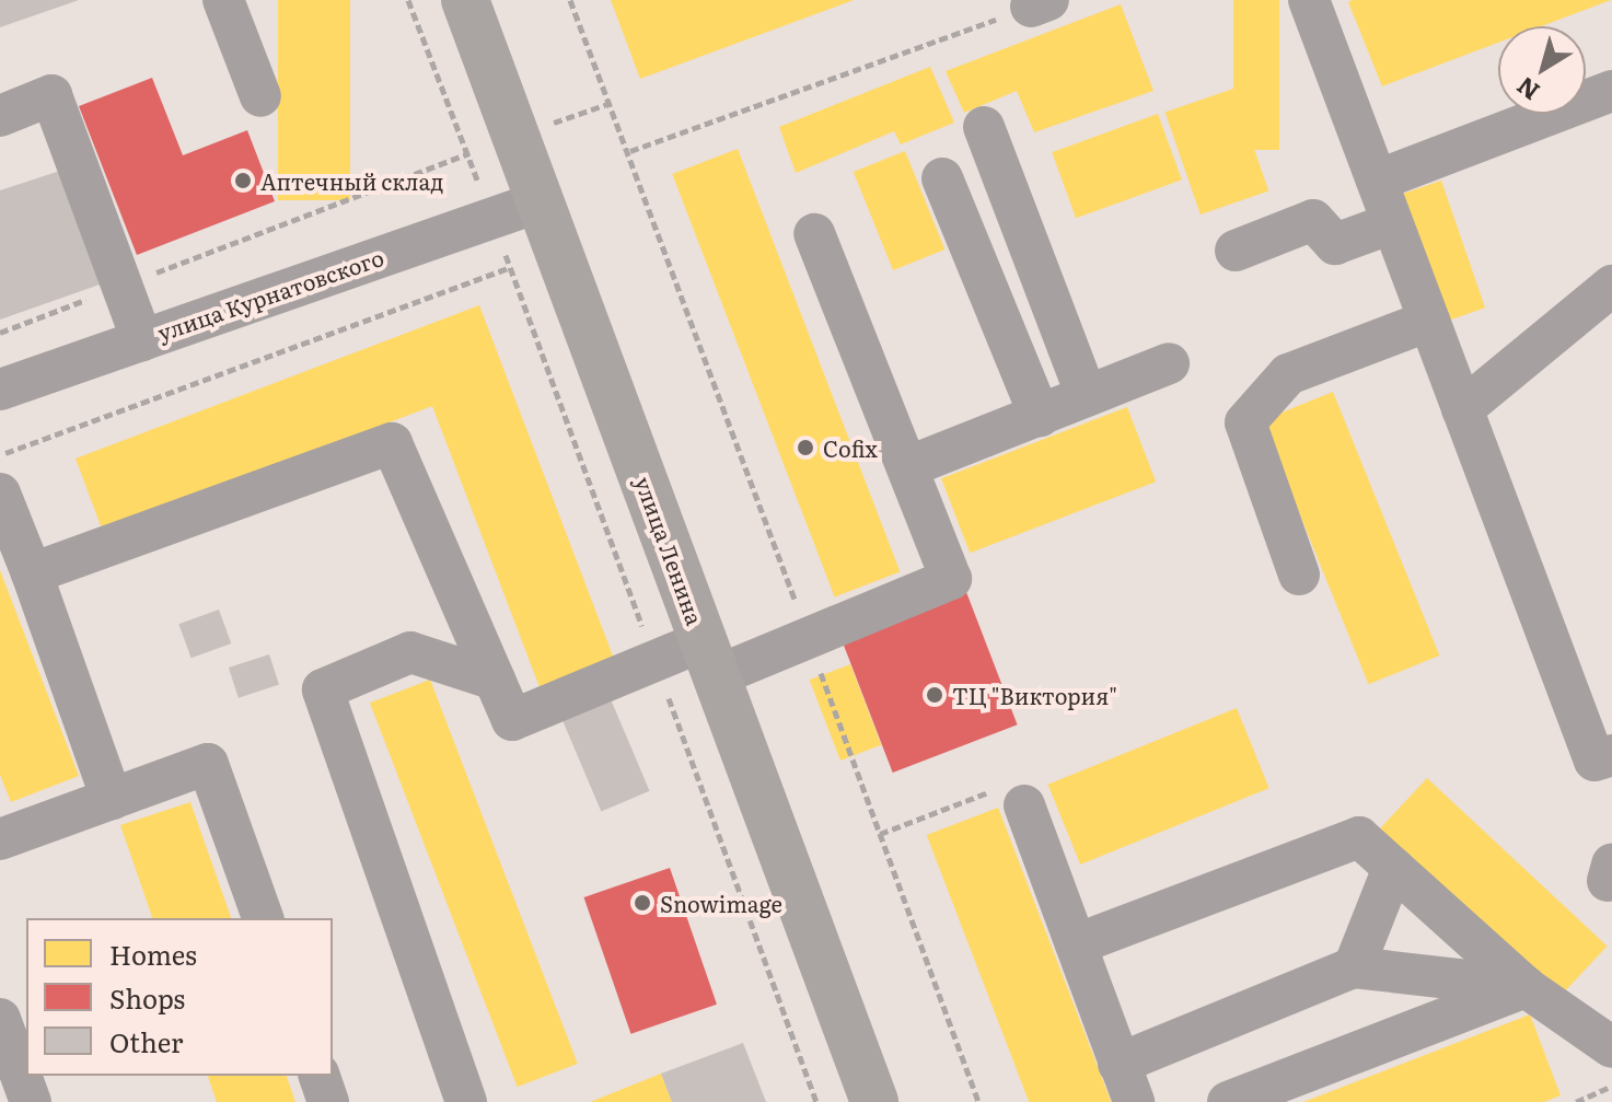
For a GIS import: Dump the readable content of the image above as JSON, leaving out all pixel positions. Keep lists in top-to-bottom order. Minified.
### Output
{"streets":{"main road":["улица Ленина"],"street":["улица Курнатовского"]},"crossings":[["улица Курнатовского","улица Ленина"]],"places":["Аптечный склад","Cofix","ТЦ \"Виктория\"","Snowimage"],"legend":["Homes","Shops","Other"],"north":"bottom left"}
